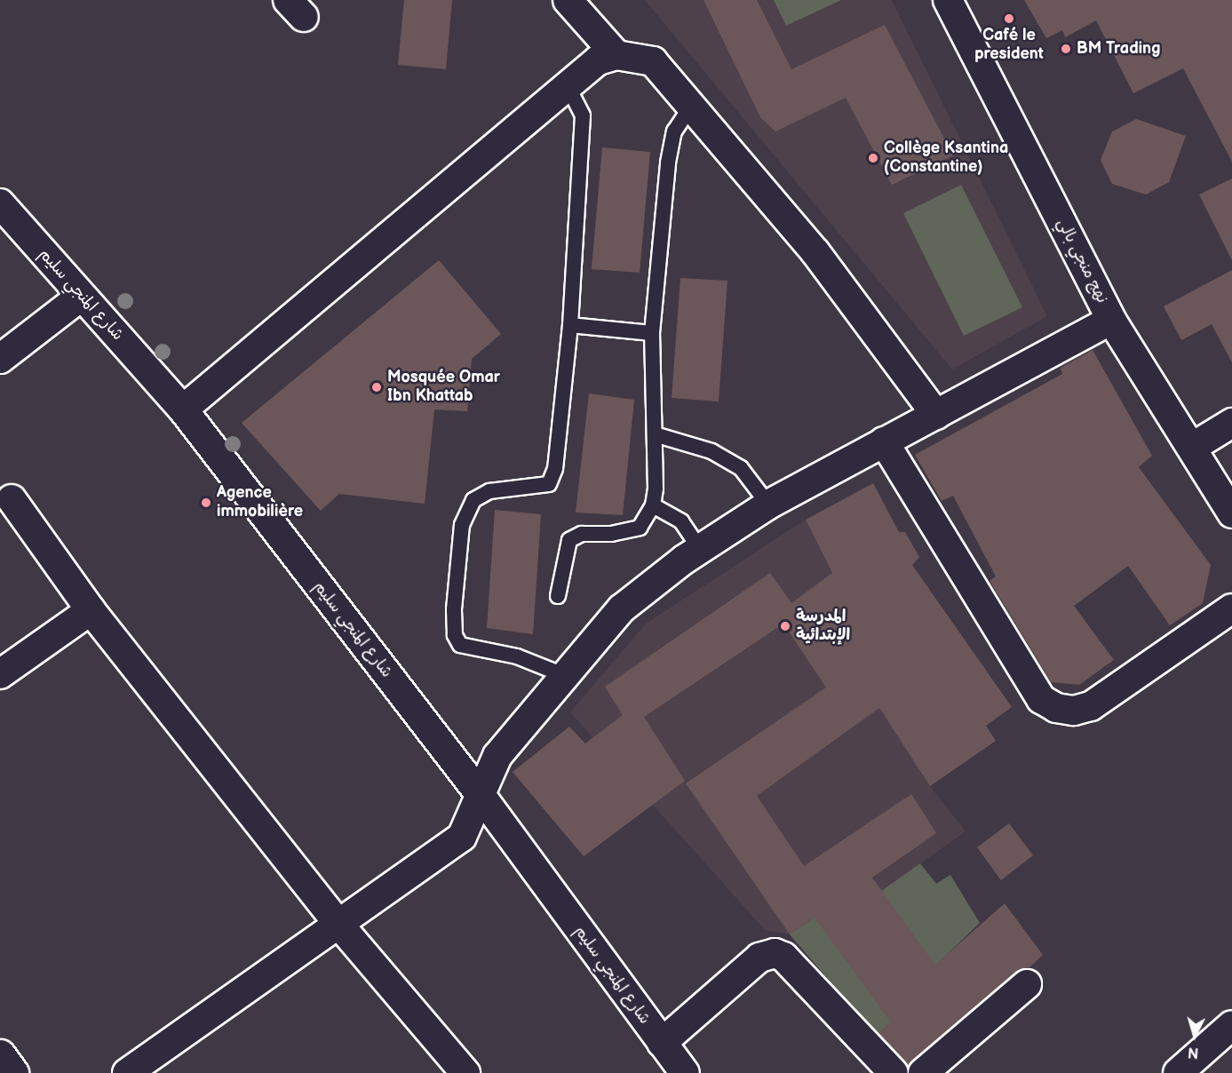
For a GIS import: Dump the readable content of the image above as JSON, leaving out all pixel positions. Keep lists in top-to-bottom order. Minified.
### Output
{"streets":{"street":["نهج منجي بالي","شارع المنجي سليم"]},"places":["Café le president","BM Trading","Collège Ksantina (Constantine)","Mosquée Omar Ibn Khattab","Agence immobilière","المدرسة الإبتدائية"],"north":"bottom"}
